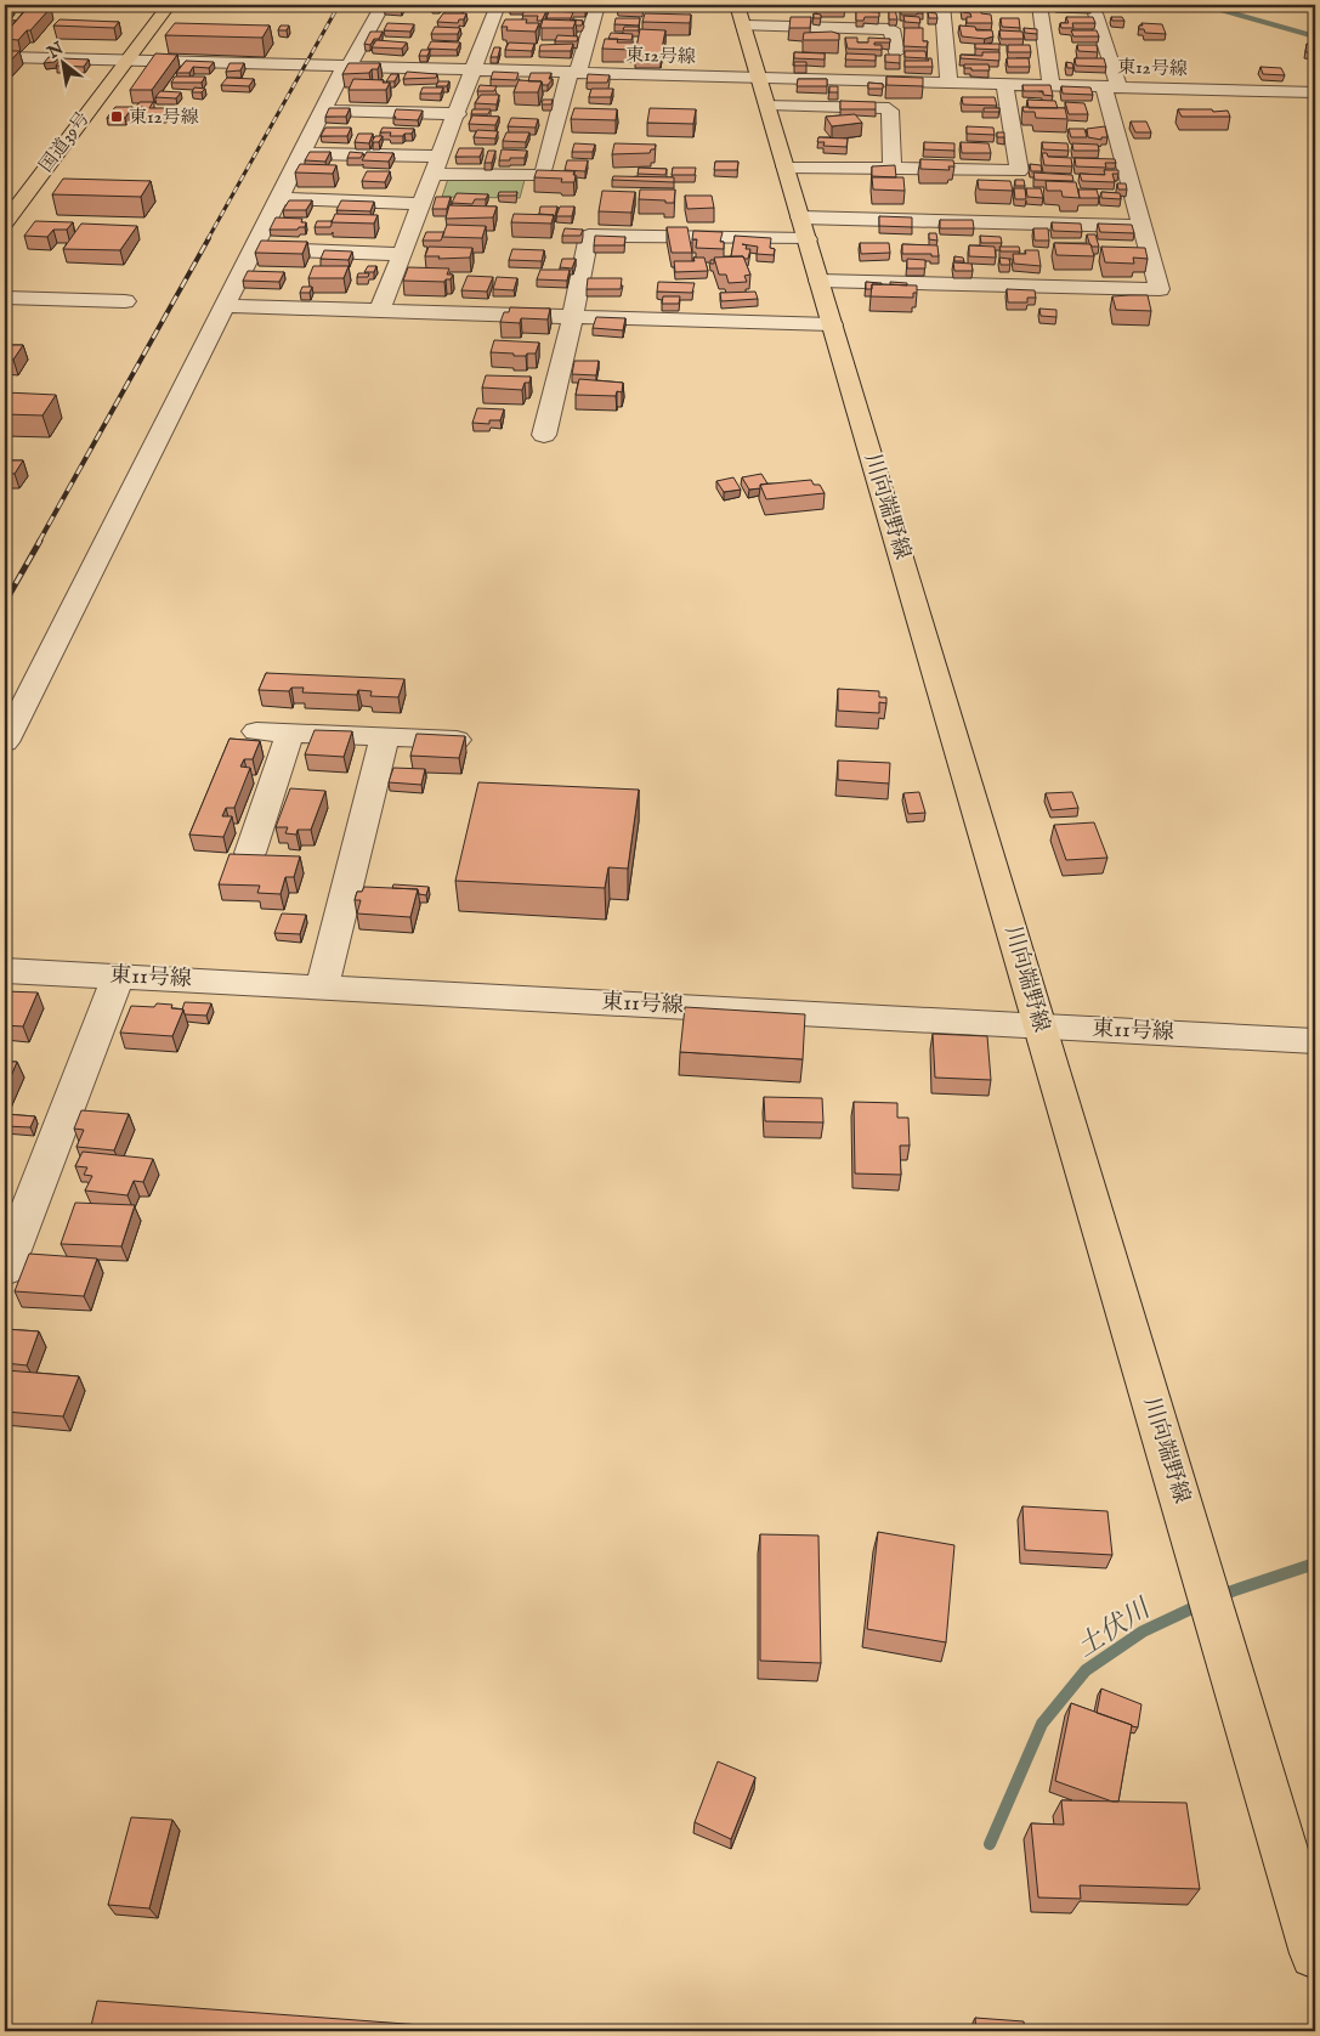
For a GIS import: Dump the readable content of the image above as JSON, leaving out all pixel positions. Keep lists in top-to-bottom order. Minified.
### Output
{"streets":{"main road":["国道39号","川向端野線"],"street":["東12号線","東11号線"]},"crossings":[["東12号線","国道39号"],["東12号線","川向端野線"],["川向端野線","東11号線"]],"water":["土伏川"],"places":{"transit":["東12号線"]},"north":"top left"}
